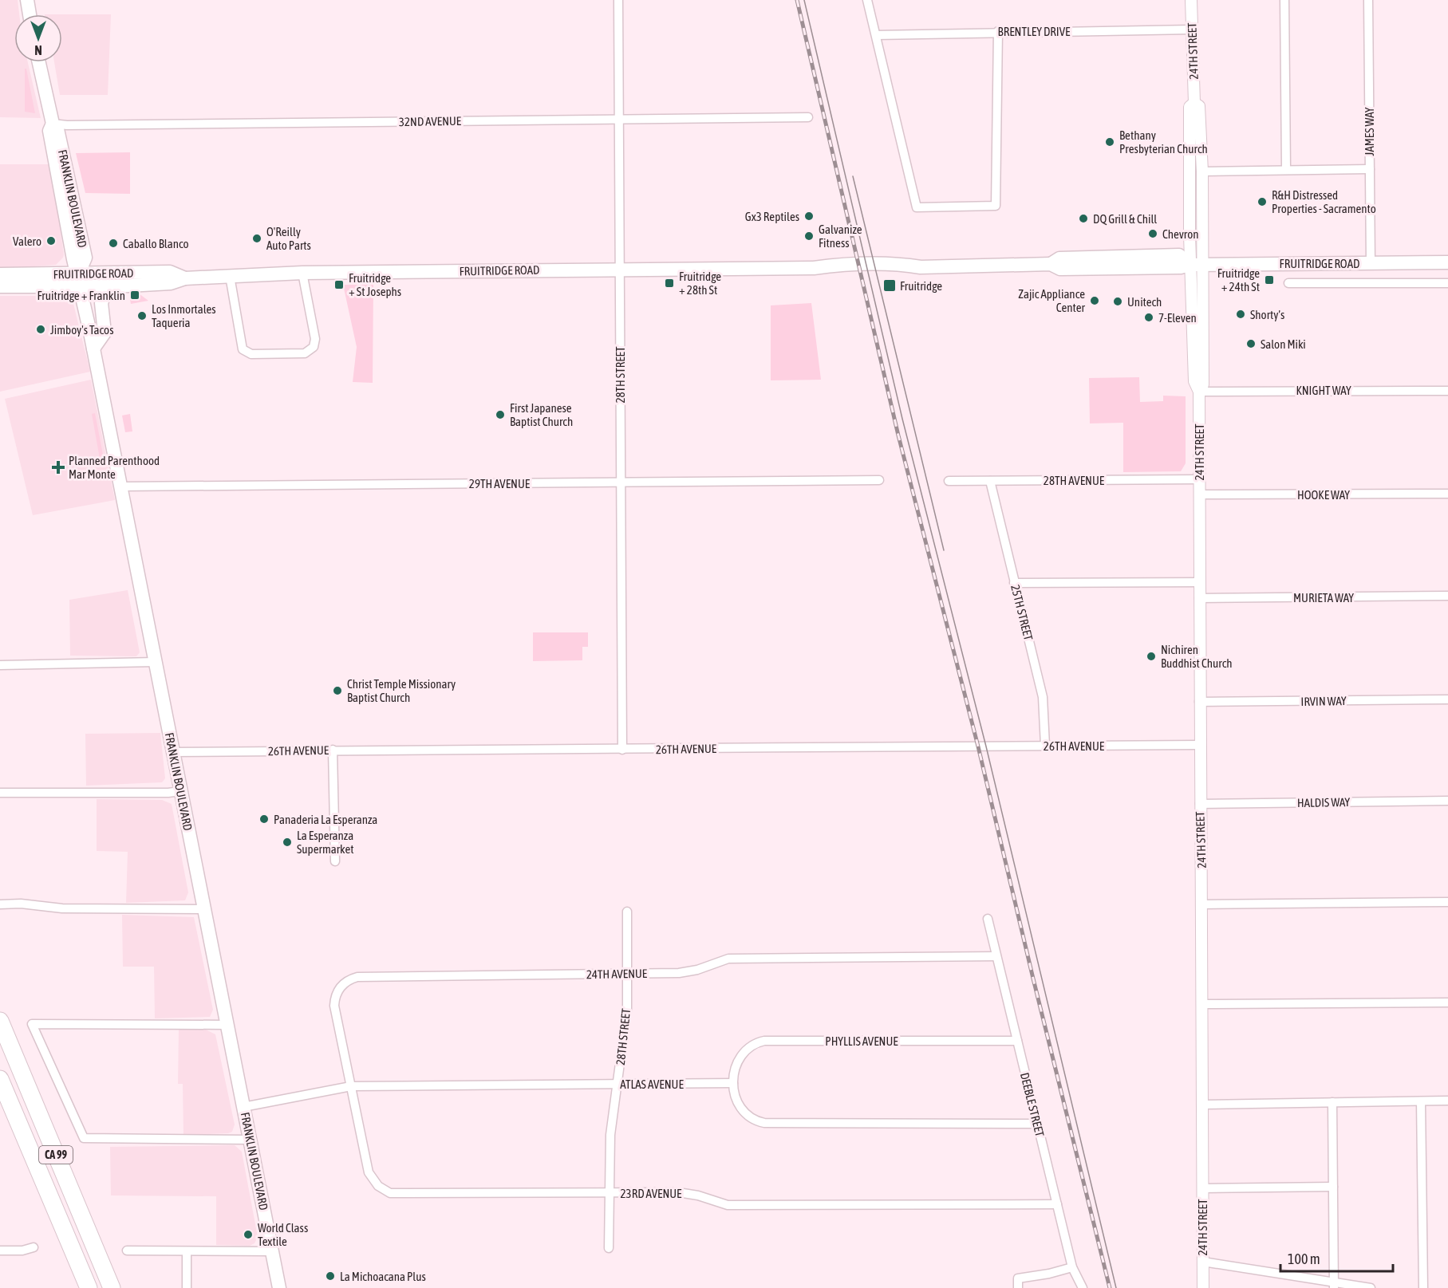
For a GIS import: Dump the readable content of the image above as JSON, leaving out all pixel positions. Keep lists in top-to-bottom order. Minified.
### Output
{"streets":{"highway":["CA 99"],"main road":["FRANKLIN BOULEVARD","FRUITRIDGE ROAD"],"street":["BRENTLEY DRIVE","24TH STREET","32ND AVENUE","JAMES WAY","28TH STREET","KNIGHT WAY","28TH AVENUE","29TH AVENUE","HOOKE WAY","MURIETA WAY","25TH STREET","IRVIN WAY","26TH AVENUE","HALDIS WAY","24TH AVENUE","PHYLLIS AVENUE","ATLAS AVENUE","DEEBLE STREET","23RD AVENUE"]},"crossings":[["BRENTLEY DRIVE","24TH STREET"],["24TH STREET","FRUITRIDGE ROAD"],["24TH STREET","KNIGHT WAY"],["24TH STREET","28TH AVENUE"],["24TH STREET","HOOKE WAY"],["24TH STREET","MURIETA WAY"],["24TH STREET","IRVIN WAY"],["24TH STREET","26TH AVENUE"],["24TH STREET","HALDIS WAY"],["32ND AVENUE","FRANKLIN BOULEVARD"],["32ND AVENUE","28TH STREET"],["JAMES WAY","FRUITRIDGE ROAD"],["FRANKLIN BOULEVARD","FRUITRIDGE ROAD"],["FRANKLIN BOULEVARD","29TH AVENUE"],["FRANKLIN BOULEVARD","26TH AVENUE"],["FRANKLIN BOULEVARD","ATLAS AVENUE"],["FRUITRIDGE ROAD","28TH STREET"],["28TH STREET","29TH AVENUE"],["28TH STREET","26TH AVENUE"],["28TH STREET","24TH AVENUE"],["28TH STREET","ATLAS AVENUE"],["28TH STREET","23RD AVENUE"],["28TH AVENUE","25TH STREET"],["25TH STREET","26TH AVENUE"],["24TH AVENUE","ATLAS AVENUE"],["24TH AVENUE","DEEBLE STREET"],["24TH AVENUE","23RD AVENUE"],["PHYLLIS AVENUE","ATLAS AVENUE"],["PHYLLIS AVENUE","DEEBLE STREET"],["ATLAS AVENUE","23RD AVENUE"],["DEEBLE STREET","23RD AVENUE"]],"places":{"other":["Bethany Presbyterian Church","R&H Distressed Properties - Sacramento","Gx3 Reptiles","DQ Grill & Chill","Chevron","Galvanize Fitness","O'Reilly Auto Parts","Valero","Caballo Blanco","Zajic Appliance Center","Unitech","Shorty’s","Los Inmortales Taqueria","7-Eleven","Jimboy's Tacos","Salon Miki","First Japanese Baptist Church","Nichiren Buddhist Church","Christ Temple Missionary Baptist Church","Panaderia La Esperanza","La Esperanza Supermarket","World Class Textile","La Michoacana Plus"],"transit":["Fruitridge + 24th St","Fruitridge + 28th St","Fruitridge + St Josephs","Fruitridge","Fruitridge + Franklin"],"health":["Planned Parenthood Mar Monte"]},"scale_bar":"100 m","north":"bottom"}
